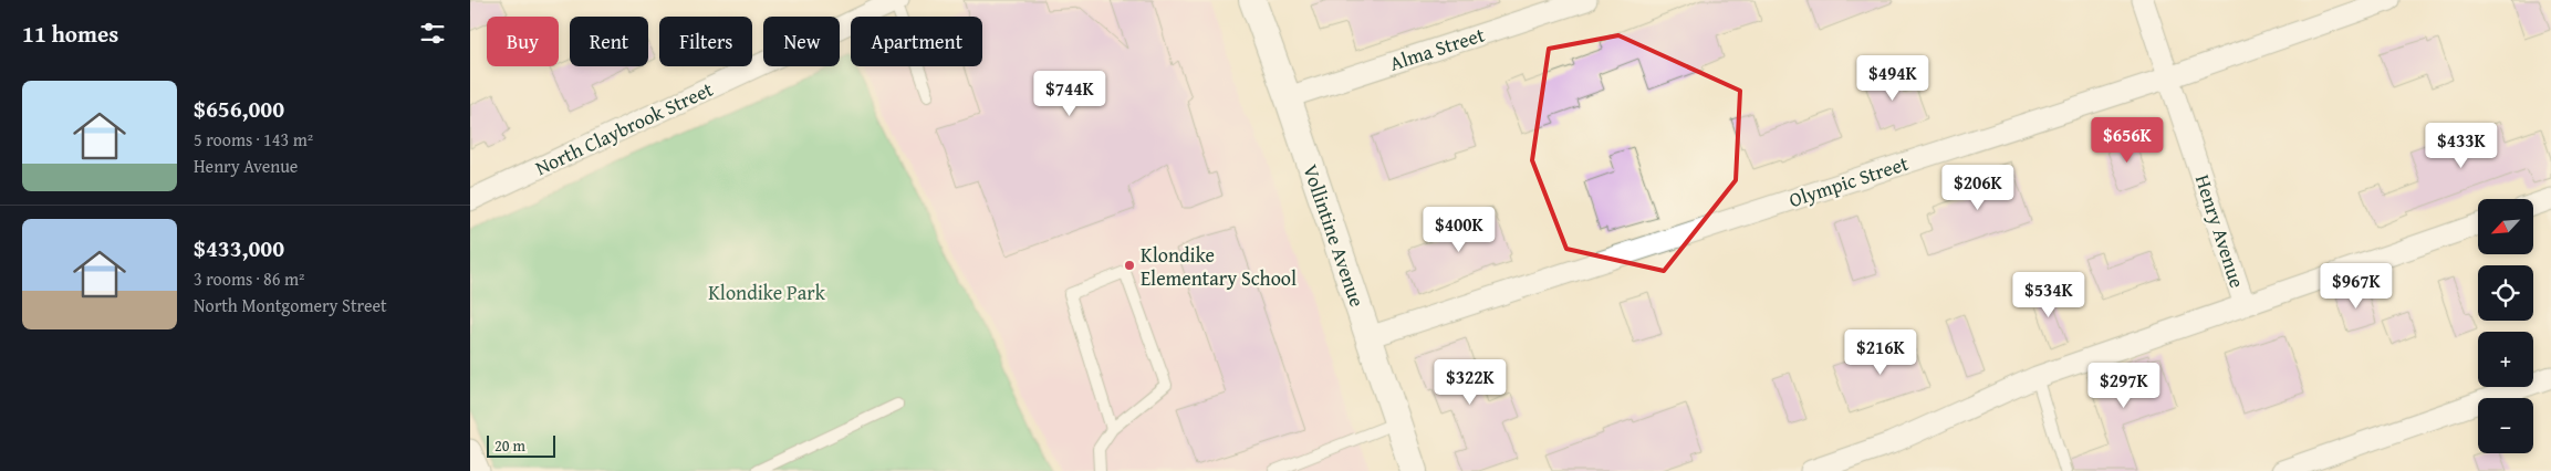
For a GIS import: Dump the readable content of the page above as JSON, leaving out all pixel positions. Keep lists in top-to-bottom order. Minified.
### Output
{"streets":{"street":["Alma Street","North Claybrook Street","Olympic Street","Henry Avenue","Vollintine Avenue"]},"crossings":[["Alma Street","Vollintine Avenue"],["Olympic Street","Henry Avenue"],["Olympic Street","Vollintine Avenue"]],"parks":["Klondike Park"],"places":["Klondike Elementary School"],"scale_bar":"20 m","north":"bottom left","page":{"heading":"11 homes","chip":["Buy","Rent","Filters","New","Apartment"],"price":["$494K","$744K","$656K","$433K","$206K","$400K","$967K","$534K","$216K","$322K","$297K"],"list":[{"name":"$656,000","note":"5 rooms · 143 m² · Henry Avenue"},{"name":"$433,000","note":"3 rooms · 86 m² · North Montgomery Street"}],"map_buttons":["+","−"],"scale":"20 m"}}
